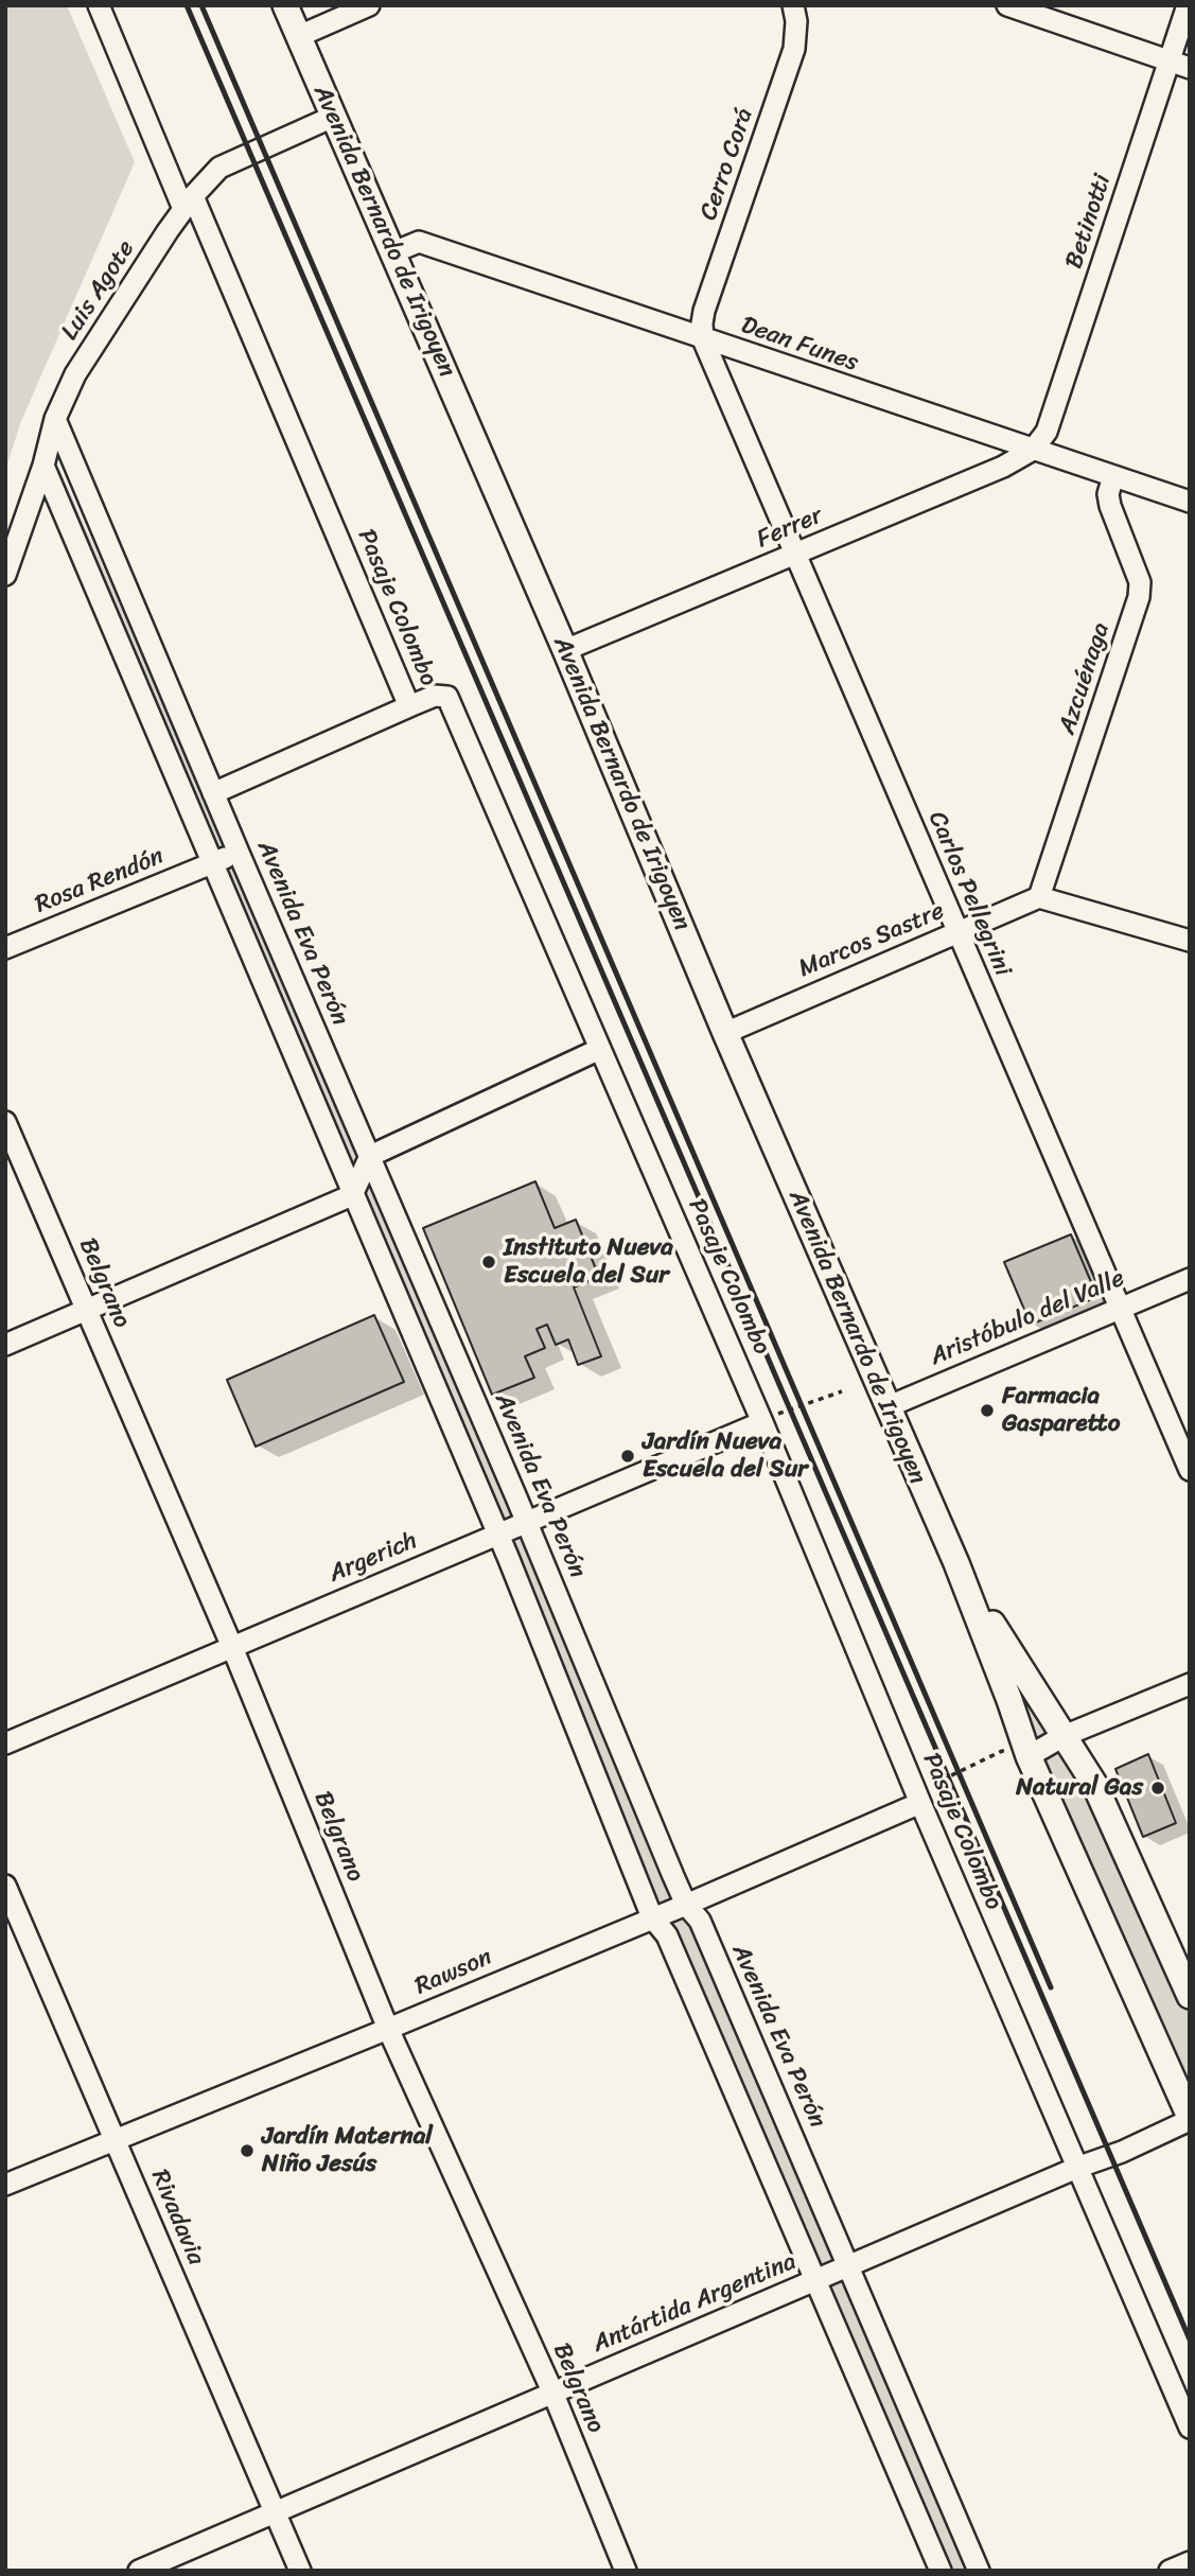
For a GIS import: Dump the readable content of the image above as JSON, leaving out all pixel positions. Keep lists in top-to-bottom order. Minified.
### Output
{"streets":{"main road":["Avenida Bernardo de Irigoyen"],"street":["Cerro Corá","Betinotti","Luis Agote","Dean Funes","Ferrer","Pasaje Colombo","Azcuénaga","Rosa Rendón","Carlos Pellegrini","Avenida Eva Perón","Marcos Sastre","Belgrano","Aristóbulo del Valle","Argerich","Rawson","Rivadavia","Antártida Argentina"]},"crossings":[["Cerro Corá","Dean Funes"],["Cerro Corá","Carlos Pellegrini"],["Betinotti","Dean Funes"],["Betinotti","Ferrer"],["Avenida Bernardo de Irigoyen","Luis Agote"],["Avenida Bernardo de Irigoyen","Dean Funes"],["Avenida Bernardo de Irigoyen","Ferrer"],["Avenida Bernardo de Irigoyen","Marcos Sastre"],["Avenida Bernardo de Irigoyen","Aristóbulo del Valle"],["Luis Agote","Pasaje Colombo"],["Luis Agote","Avenida Eva Perón"],["Dean Funes","Ferrer"],["Dean Funes","Azcuénaga"],["Dean Funes","Carlos Pellegrini"],["Ferrer","Carlos Pellegrini"],["Pasaje Colombo","Argerich"],["Pasaje Colombo","Rawson"],["Pasaje Colombo","Antártida Argentina"],["Azcuénaga","Marcos Sastre"],["Rosa Rendón","Avenida Eva Perón"],["Carlos Pellegrini","Marcos Sastre"],["Carlos Pellegrini","Aristóbulo del Valle"],["Avenida Eva Perón","Argerich"],["Avenida Eva Perón","Rawson"],["Avenida Eva Perón","Antártida Argentina"],["Belgrano","Argerich"],["Belgrano","Rawson"],["Belgrano","Antártida Argentina"],["Rawson","Rivadavia"],["Rivadavia","Antártida Argentina"]],"places":["Instituto Nueva Escuela del Sur","Farmacia Gasparetto","Jardín Nueva Escuela del Sur","Natural Gas","Jardín Maternal Niño Jesús"]}
